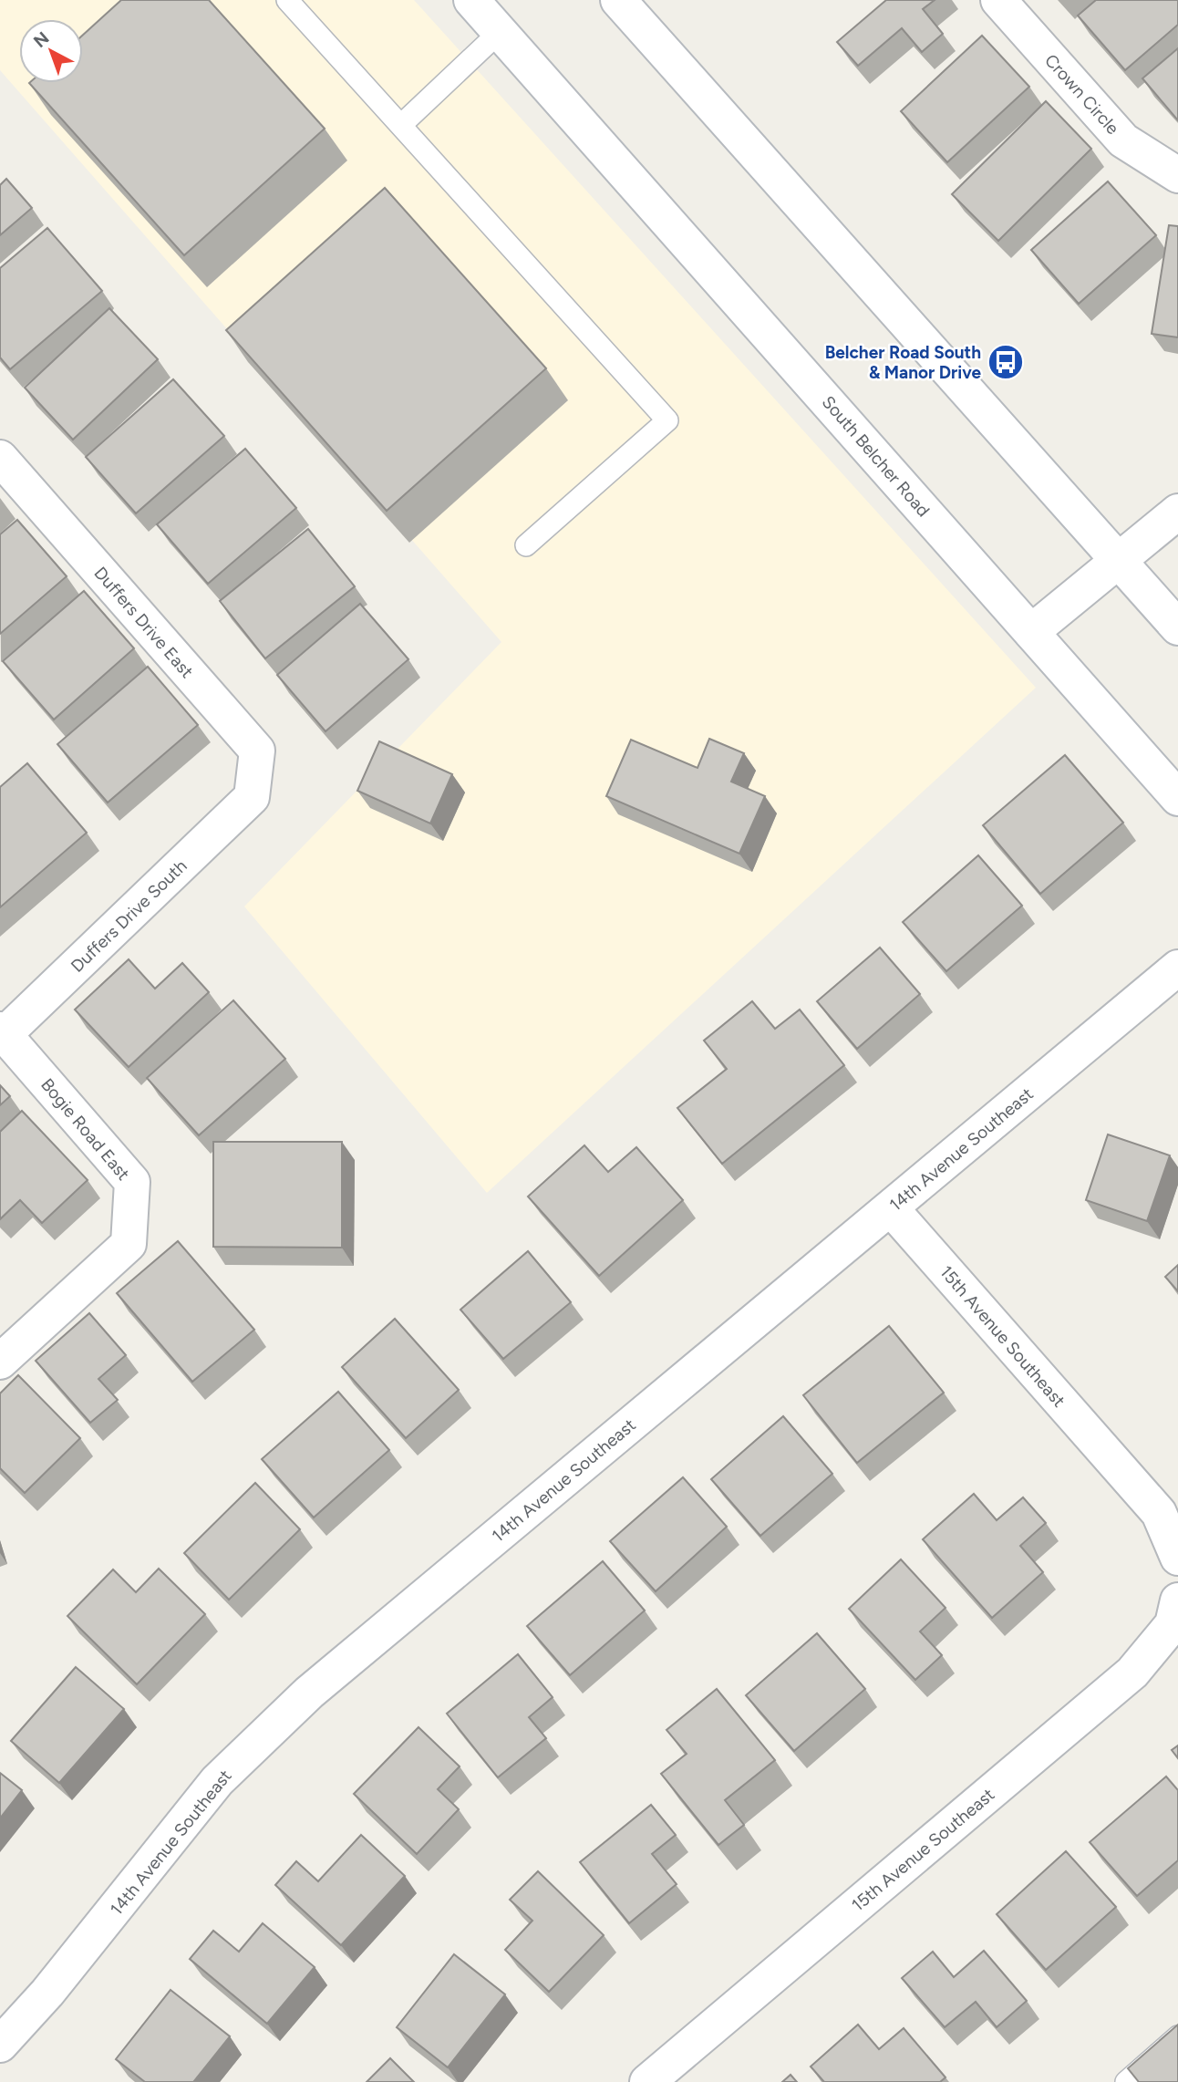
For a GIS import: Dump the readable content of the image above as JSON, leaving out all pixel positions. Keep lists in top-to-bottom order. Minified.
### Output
{"streets":{"street":["Crown Circle","South Belcher Road","Duffers Drive East","Duffers Drive South","Bogie Road East","14th Avenue Southeast","15th Avenue Southeast"]},"crossings":[["Duffers Drive East","Duffers Drive South"],["Duffers Drive South","Bogie Road East"],["14th Avenue Southeast","15th Avenue Southeast"]],"places":{"bus stop":["Belcher Road South & Manor Drive"]},"north":"top left"}
